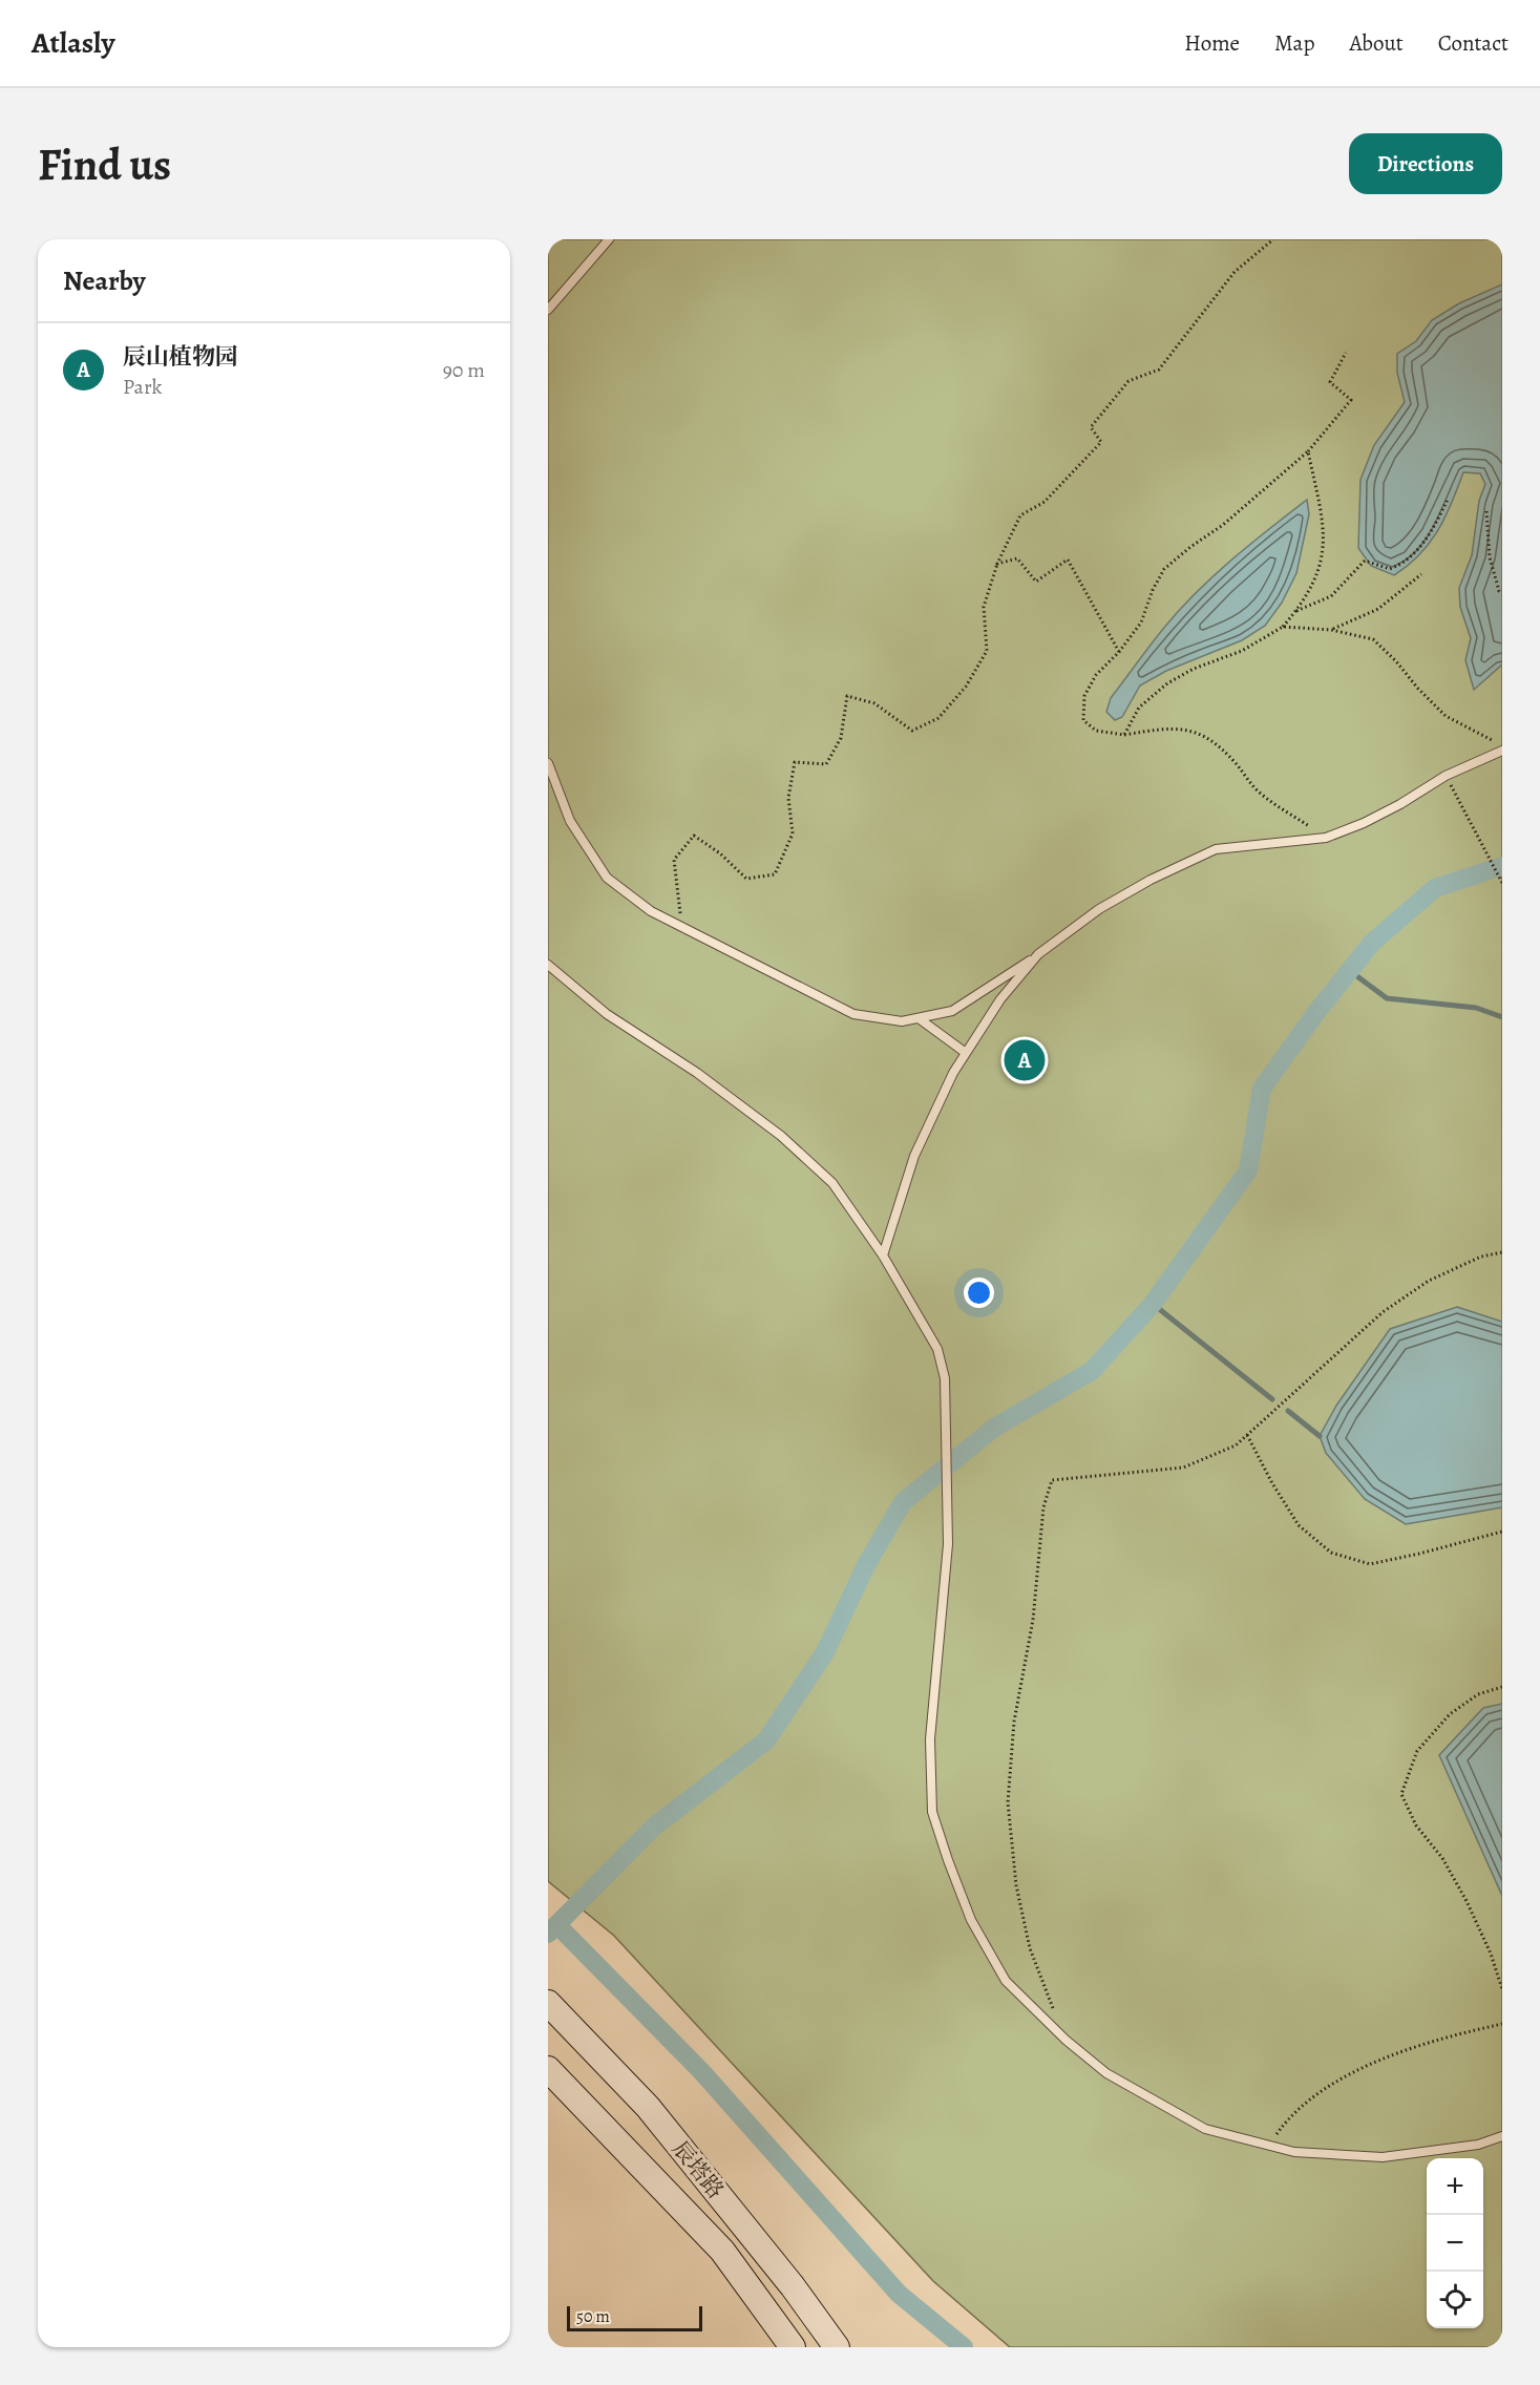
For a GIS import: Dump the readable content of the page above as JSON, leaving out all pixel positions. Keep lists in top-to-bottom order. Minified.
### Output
{"streets":{"main road":["辰塔路"]},"scale_bar":"50 m","page":{"header":"Atlasly","nav":["Home","Map","About","Contact"],"buttons":"Directions","title":"Find us","heading":"Nearby","list":[{"mark":"A","name":"辰山植物园","note":"Park","value":"90 m"}],"pins":"A","map_buttons":["+","−"],"scale":"50 m"}}
